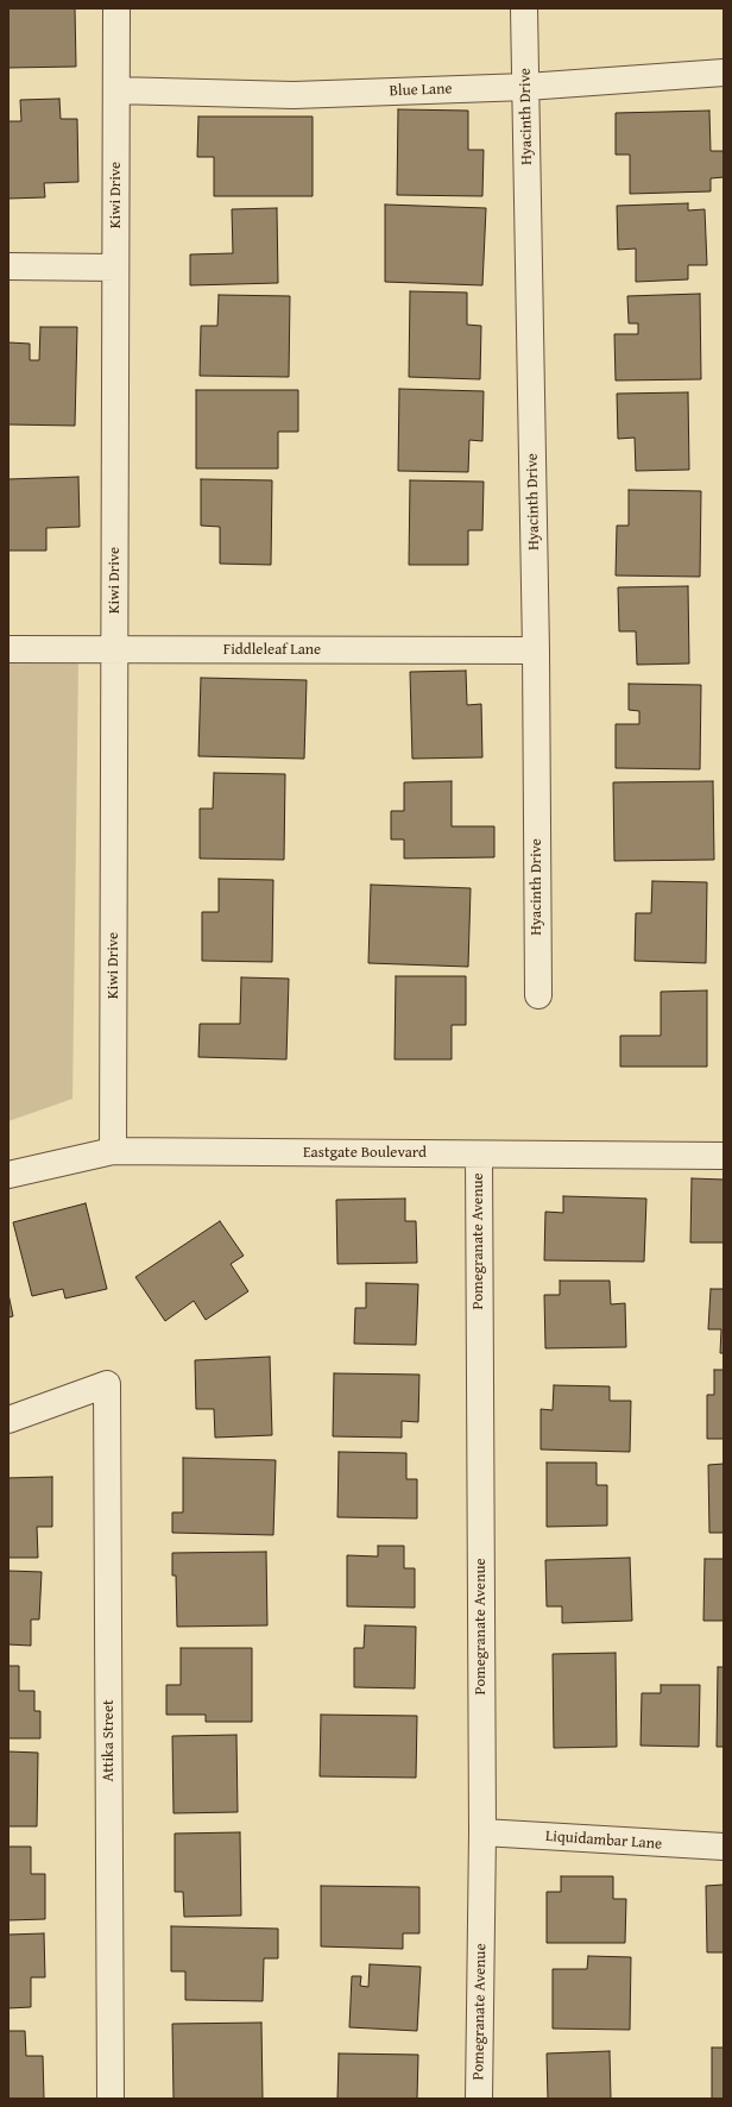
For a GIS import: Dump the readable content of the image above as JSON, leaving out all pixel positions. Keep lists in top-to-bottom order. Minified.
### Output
{"streets":{"street":["Blue Lane","Hyacinth Drive","Kiwi Drive","Fiddleleaf Lane","Eastgate Boulevard","Pomegranate Avenue","Attika Street","Liquidambar Lane"]},"crossings":[["Blue Lane","Hyacinth Drive"],["Blue Lane","Kiwi Drive"],["Hyacinth Drive","Fiddleleaf Lane"],["Kiwi Drive","Fiddleleaf Lane"],["Kiwi Drive","Eastgate Boulevard"],["Eastgate Boulevard","Pomegranate Avenue"],["Pomegranate Avenue","Liquidambar Lane"]]}
